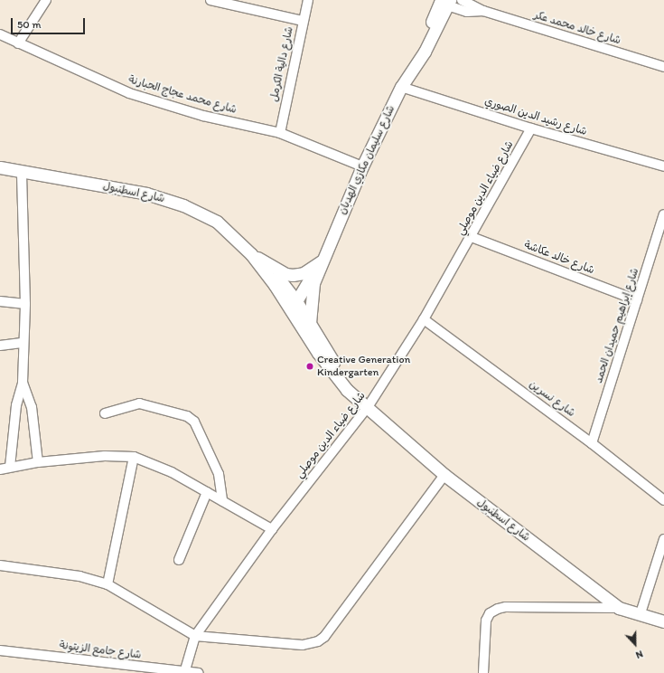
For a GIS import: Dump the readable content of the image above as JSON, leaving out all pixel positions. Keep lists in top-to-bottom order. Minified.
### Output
{"streets":{"street":["شارع خالد محمد عكر","شارع دالية الكرمل","شارع محمد عجاج الحبارنة","شارع رشيد الدين الصوري","شارع سليمان مكازي الهدبان","شارع ضياء الدين موصلي","شارع اسطنبول","شارع خالد عكاشة","شارع إبراهيم حميدان الحمد","شارع نسرين","شارع جامع الزيتونة"]},"crossings":[["شارع خالد محمد عكر","شارع سليمان مكازي الهدبان"],["شارع دالية الكرمل","شارع محمد عجاج الحبارنة"],["شارع محمد عجاج الحبارنة","شارع سليمان مكازي الهدبان"],["شارع رشيد الدين الصوري","شارع سليمان مكازي الهدبان"],["شارع رشيد الدين الصوري","شارع ضياء الدين موصلي"],["شارع سليمان مكازي الهدبان","شارع اسطنبول"],["شارع ضياء الدين موصلي","شارع اسطنبول"],["شارع ضياء الدين موصلي","شارع خالد عكاشة"],["شارع ضياء الدين موصلي","شارع نسرين"],["شارع ضياء الدين موصلي","شارع جامع الزيتونة"],["شارع خالد عكاشة","شارع إبراهيم حميدان الحمد"],["شارع إبراهيم حميدان الحمد","شارع نسرين"]],"places":["Creative Generation Kindergarten"],"scale_bar":"50 m","north":"bottom"}
